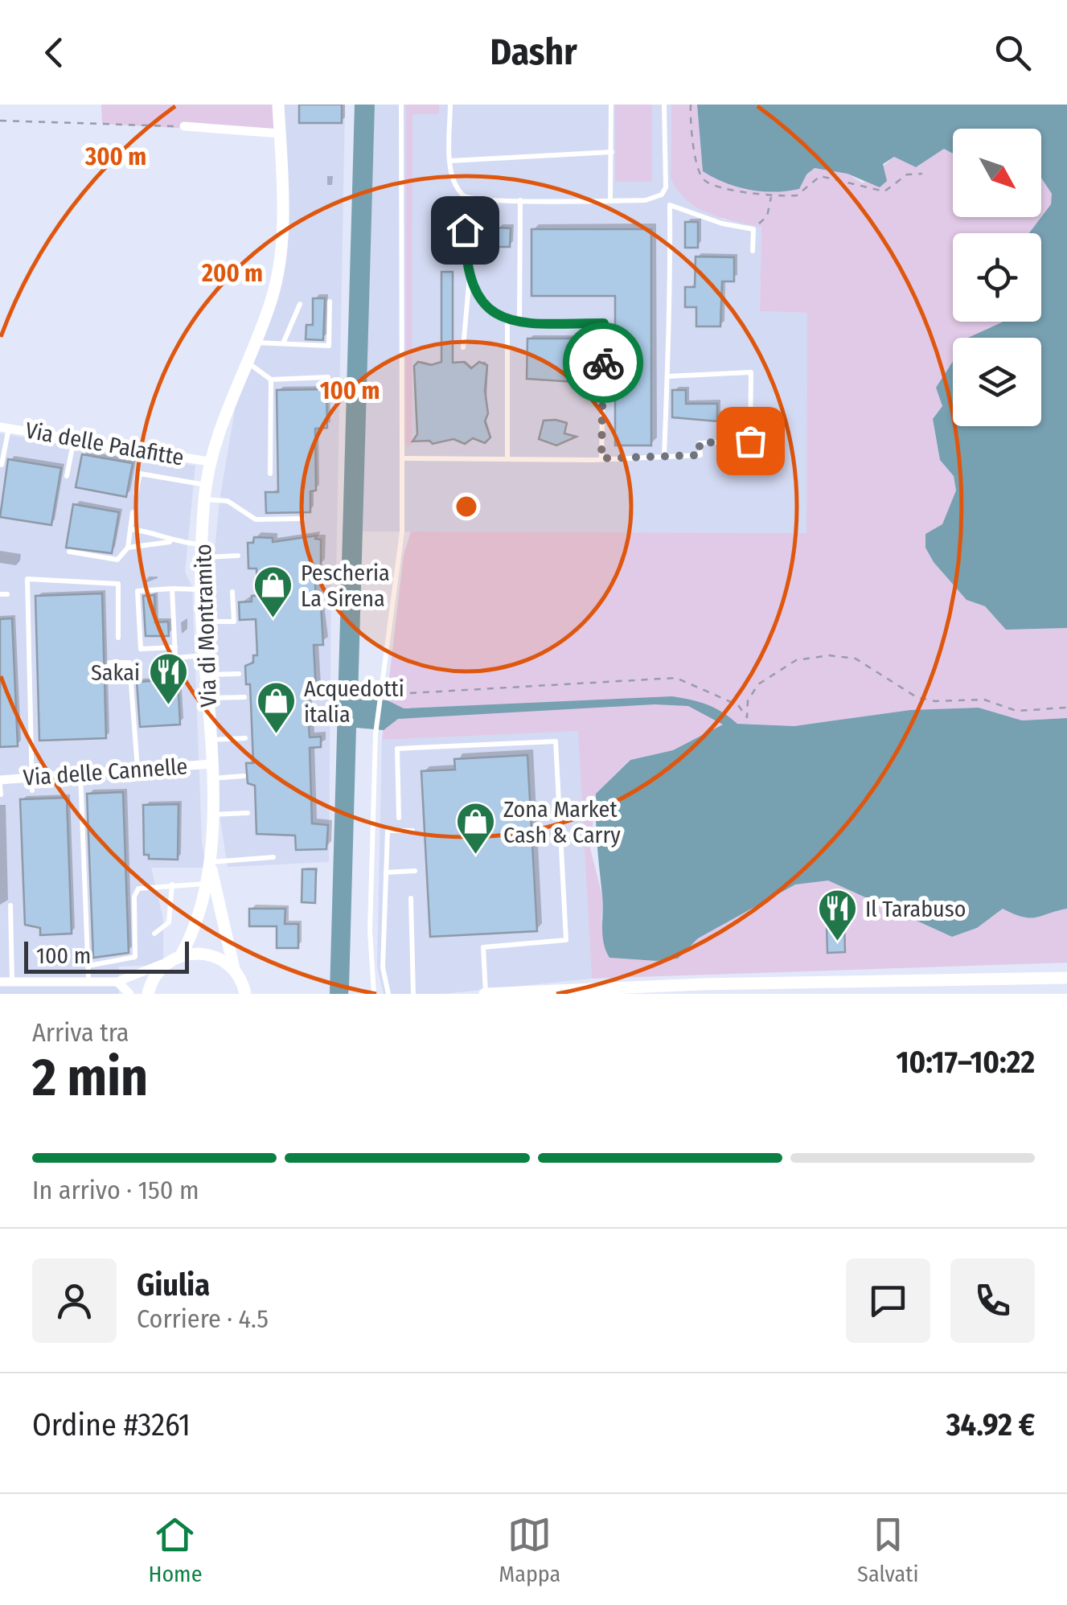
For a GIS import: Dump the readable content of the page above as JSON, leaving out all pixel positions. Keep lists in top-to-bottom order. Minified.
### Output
{"streets":{"main road":["Via di Montramito"],"street":["Via delle Palafitte","Via delle Cannelle"]},"crossings":[["Via delle Palafitte","Via di Montramito"],["Via di Montramito","Via delle Cannelle"]],"places":{"shop":["Pescheria La Sirena","Acquedotti italia","Zona Market Cash & Carry"],"restaurant":["Sakai","Il Tarabuso"]},"scale_bar":"100 m","north":"bottom right","page":{"header":"Dashr","scale":"100 m","heading":["2 min","Arriva tra","10:17–10:22"],"panel":["Giulia","Corriere · 4.5","Ordine #3261","34.92 €"],"bar":"In arrivo · 150 m","tabs":["Home","Mappa","Salvati"]},"rings":["300 m","200 m","100 m"]}
